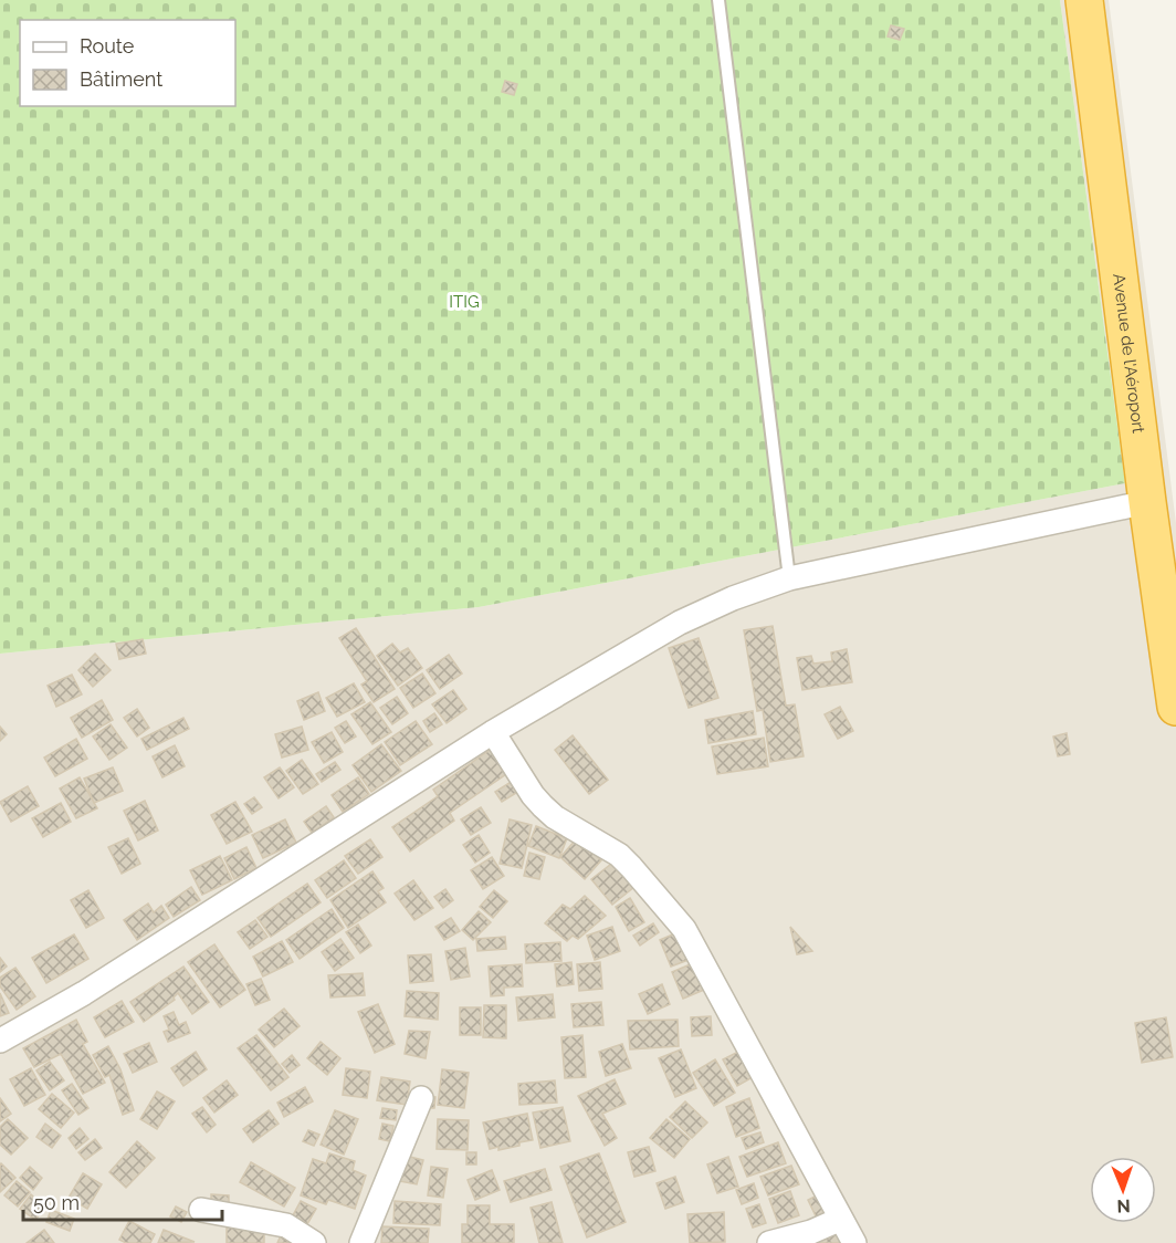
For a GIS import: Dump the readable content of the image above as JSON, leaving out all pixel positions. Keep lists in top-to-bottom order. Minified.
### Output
{"streets":{"highway":["Avenue de l'Aéroport"]},"parks":["ITIG"],"legend":["Route","Bâtiment"],"scale_bar":"50 m","north":"bottom"}
